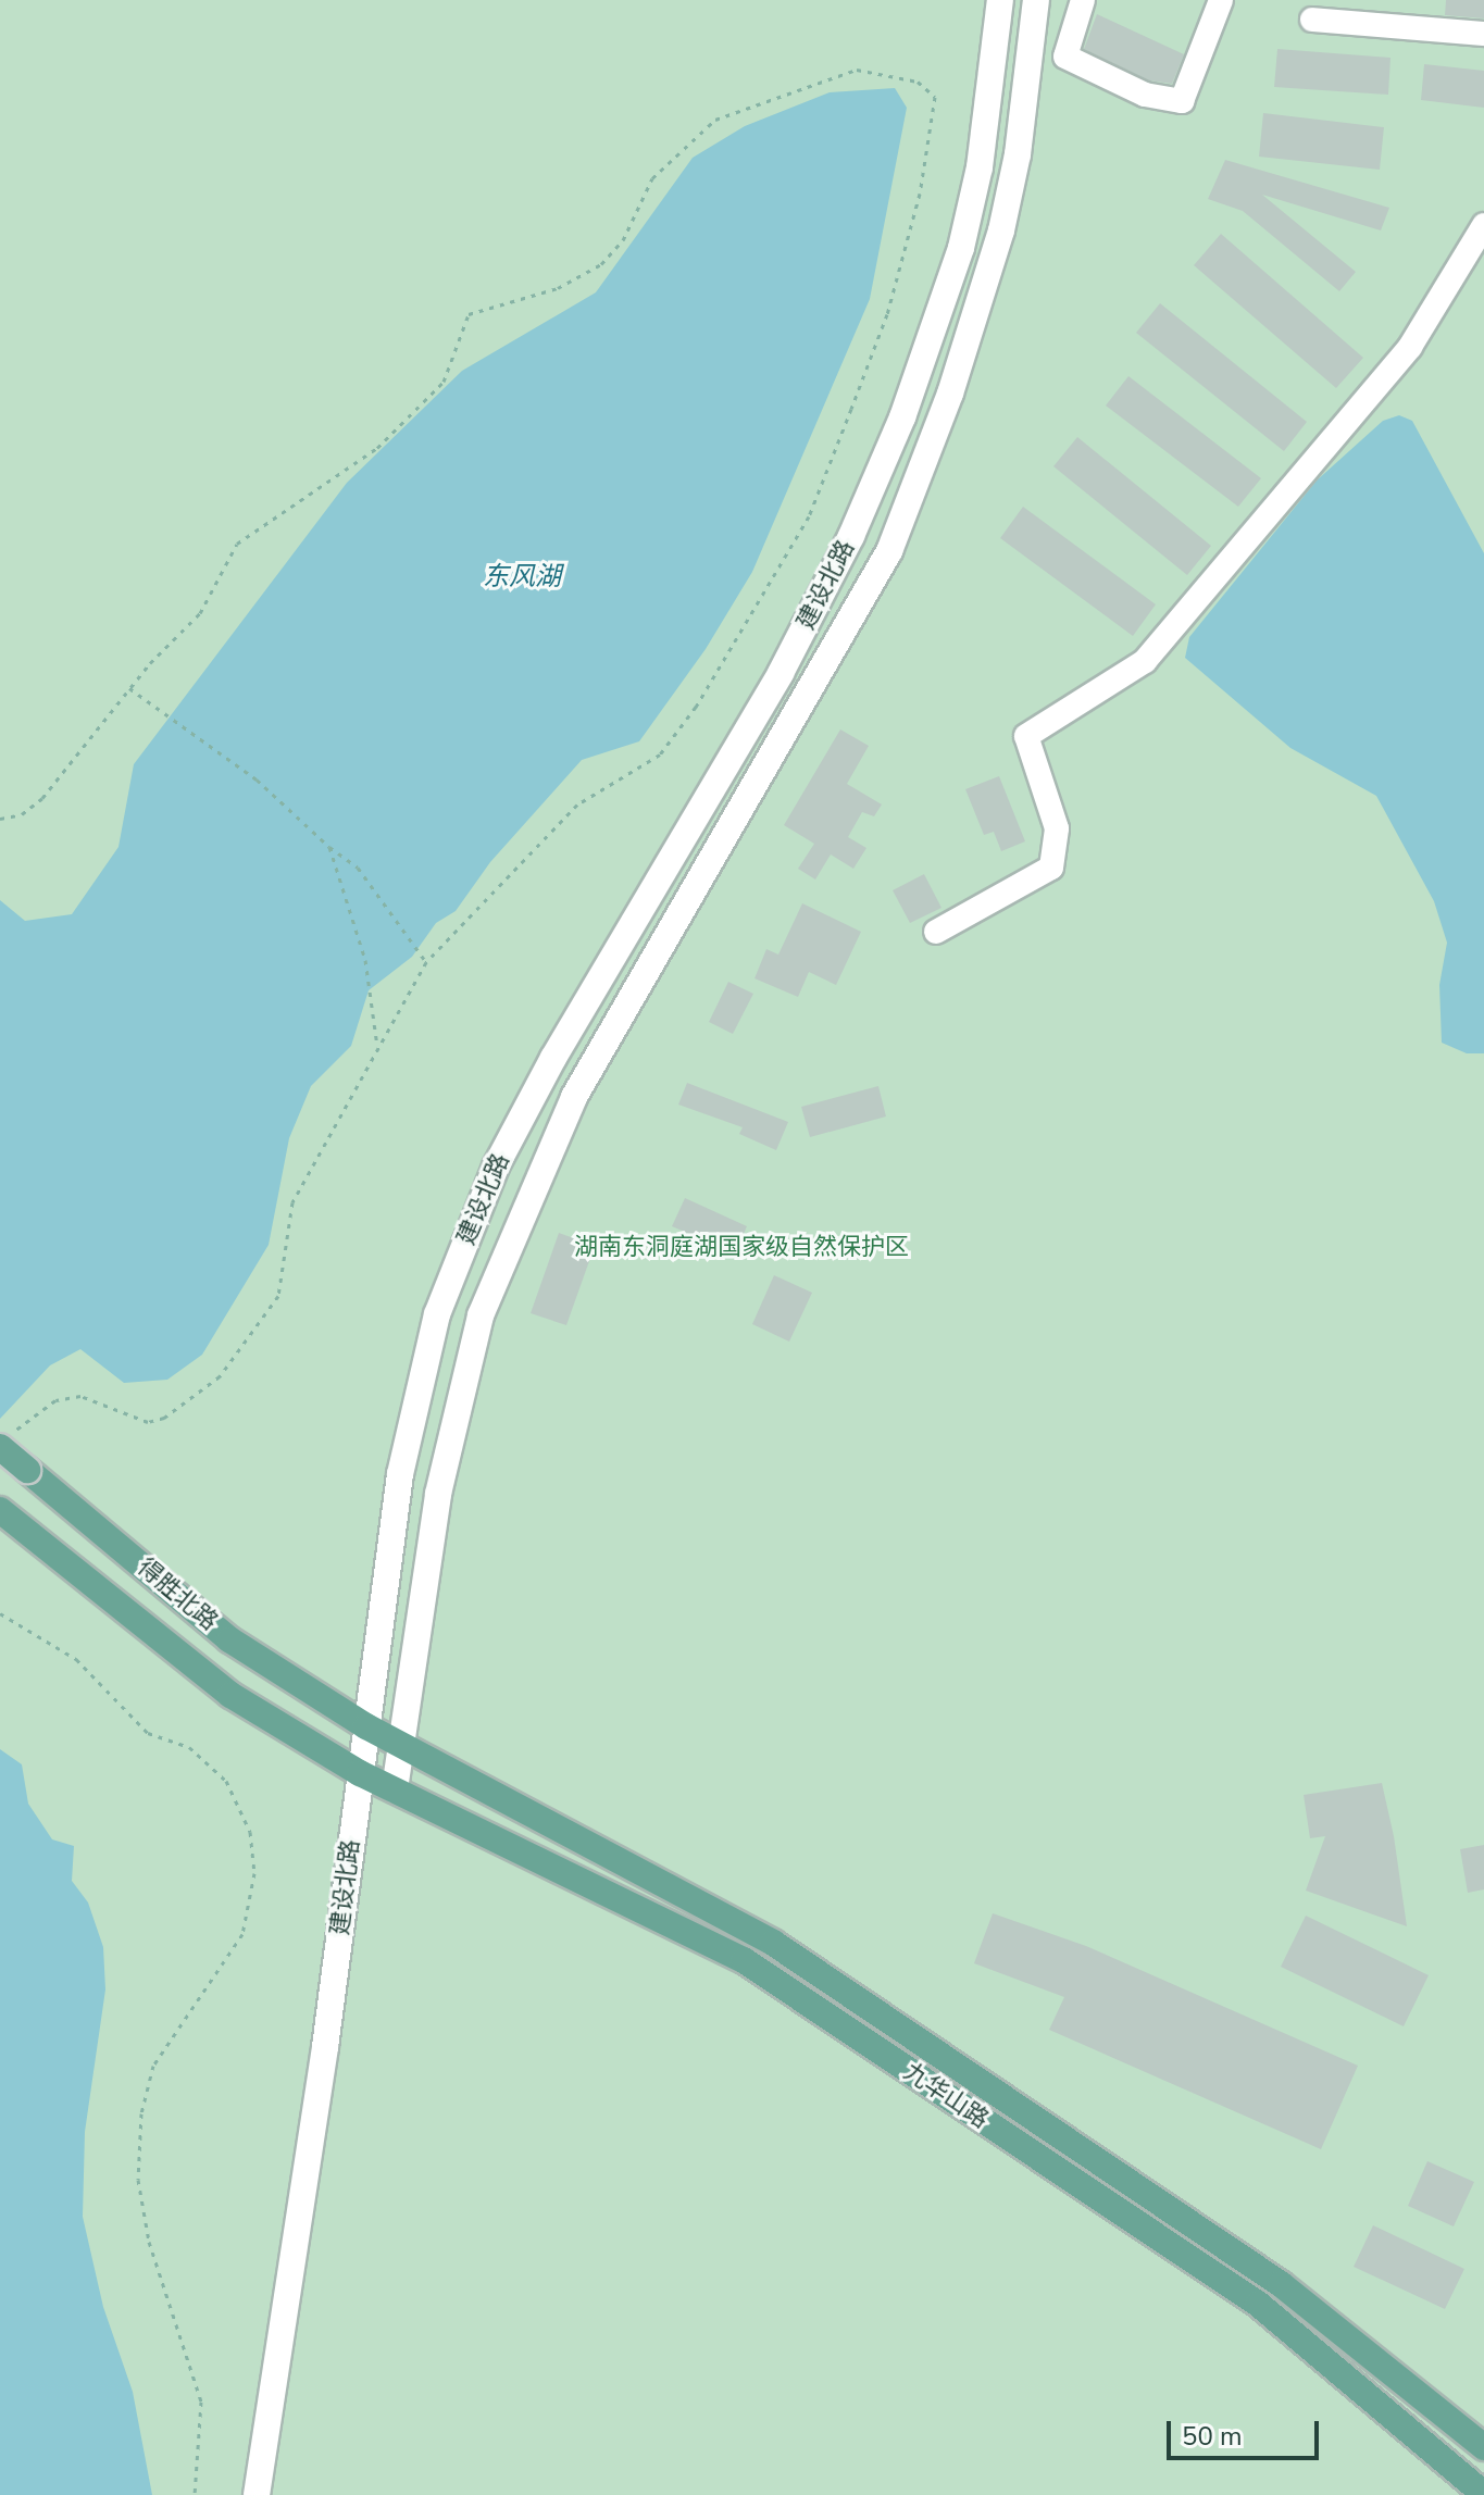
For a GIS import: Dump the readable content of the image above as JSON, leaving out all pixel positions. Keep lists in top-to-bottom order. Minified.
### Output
{"streets":{"main road":["建设北路","得胜北路","九华山路"]},"crossings":[["建设北路","得胜北路"],["建设北路","九华山路"],["得胜北路","九华山路"]],"water":["东风湖"],"parks":["湖南东洞庭湖国家级自然保护区"],"scale_bar":"50 m"}
